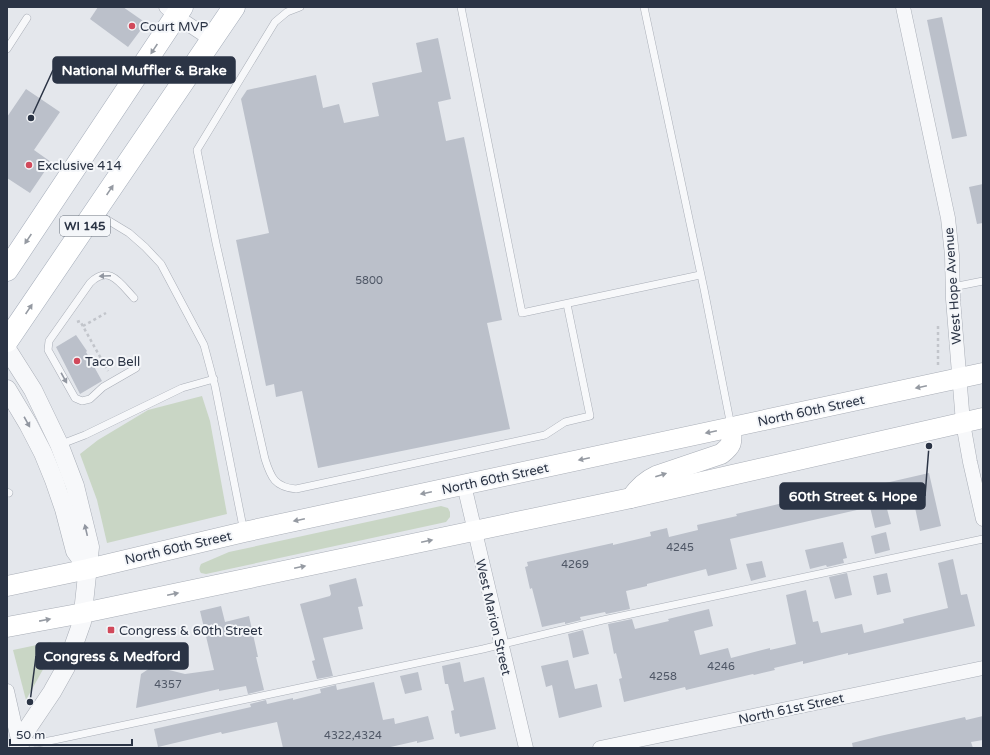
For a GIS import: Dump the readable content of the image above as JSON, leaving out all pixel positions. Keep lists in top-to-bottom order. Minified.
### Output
{"streets":{"main road":["WI 145","North 60th Street"],"street":["West Hope Avenue","West Marion Street","North 61st Street"]},"crossings":[["West Hope Avenue","North 60th Street"],["North 60th Street","West Marion Street"]],"places":{"other":["Court MVP","National Muffler & Brake","Exclusive 414","Taco Bell","60th Street & Hope","Congress & Medford"],"transit":["Congress & 60th Street"]},"house_numbers":["5800","4245","4269","4246","4258","4357","4322,4324"],"scale_bar":"50 m"}
